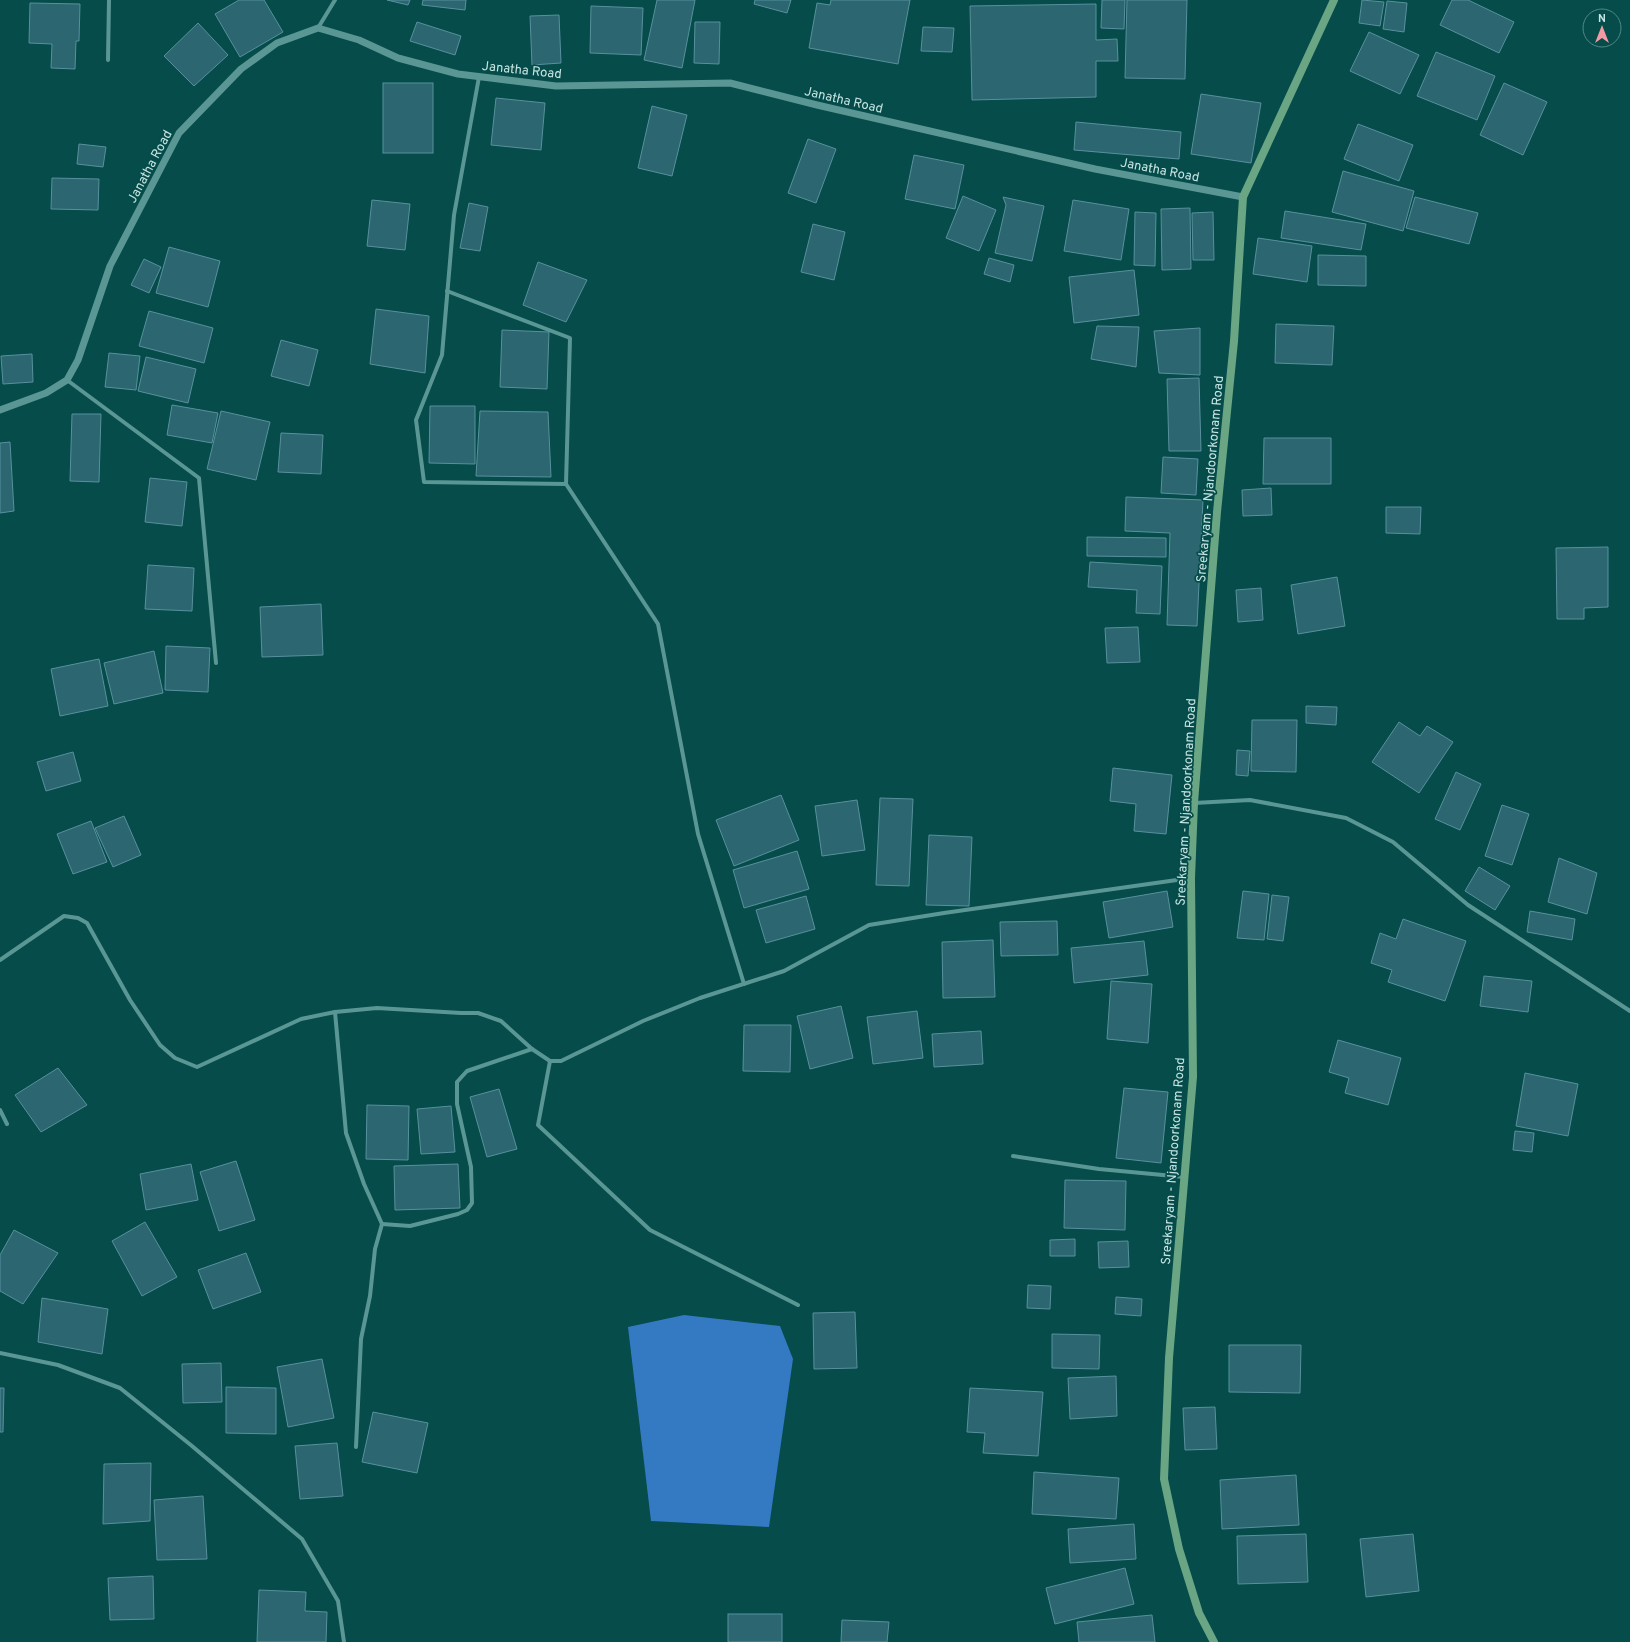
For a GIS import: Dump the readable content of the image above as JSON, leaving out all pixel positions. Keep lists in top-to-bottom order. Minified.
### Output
{"streets":{"main road":["Sreekaryam - Njandoorkonam Road"],"street":["Janatha Road"]},"crossings":[["Janatha Road","Sreekaryam - Njandoorkonam Road"]],"north":"top"}
